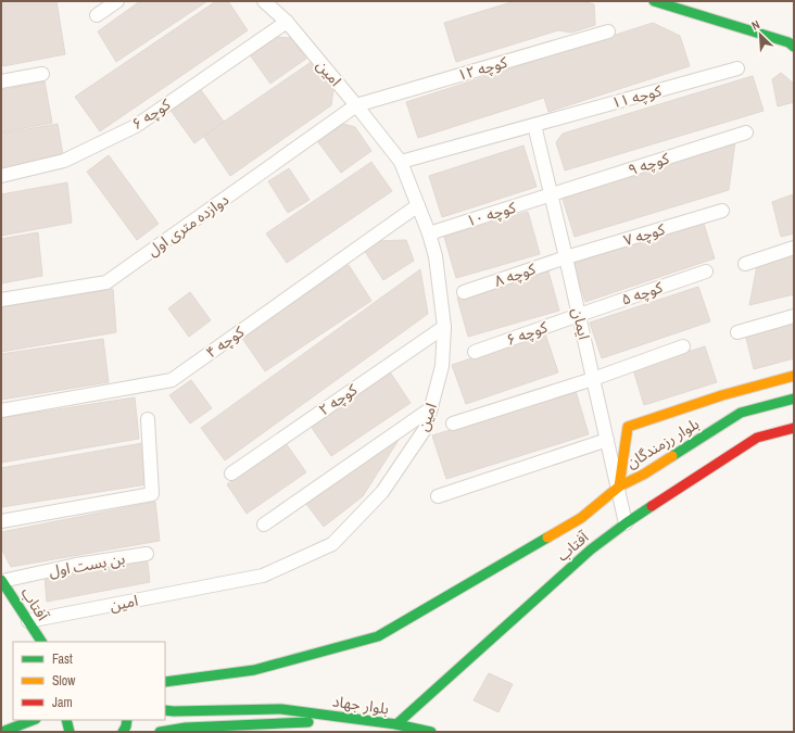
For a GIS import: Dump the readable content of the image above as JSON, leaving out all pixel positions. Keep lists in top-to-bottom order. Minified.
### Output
{"streets":{"main road":["بلوار رزمندگان","آفتاب","بلوار جهاد"],"street":["کوچه ۱۲","امین","کوچه ۱۱","کوچه ۶","کوچه ۹","کوچه ۱۰","دوازده متری اول","کوچه ۷","کوچه ۸","کوچه ۵","ایمان","کوچه ۴","کوچه ۲","بن بست اول"]},"crossings":[["کوچه ۱۲","امین"],["کوچه ۱۲","دوازده متری اول"],["امین","کوچه ۱۱"],["امین","کوچه ۶"],["امین","کوچه ۱۰"],["امین","دوازده متری اول"],["امین","کوچه ۴"],["امین","کوچه ۲"],["امین","آفتاب"],["کوچه ۱۱","ایمان"],["کوچه ۶","کوچه ۵"],["کوچه ۶","ایمان"],["کوچه ۹","کوچه ۱۰"],["کوچه ۹","ایمان"],["کوچه ۱۰","ایمان"],["کوچه ۷","کوچه ۸"],["کوچه ۷","ایمان"],["کوچه ۸","ایمان"],["کوچه ۵","ایمان"],["ایمان","بلوار رزمندگان"],["ایمان","آفتاب"],["آفتاب","بن بست اول"],["آفتاب","بلوار جهاد"]],"legend":["Fast","Slow","Jam"],"north":"top left"}
